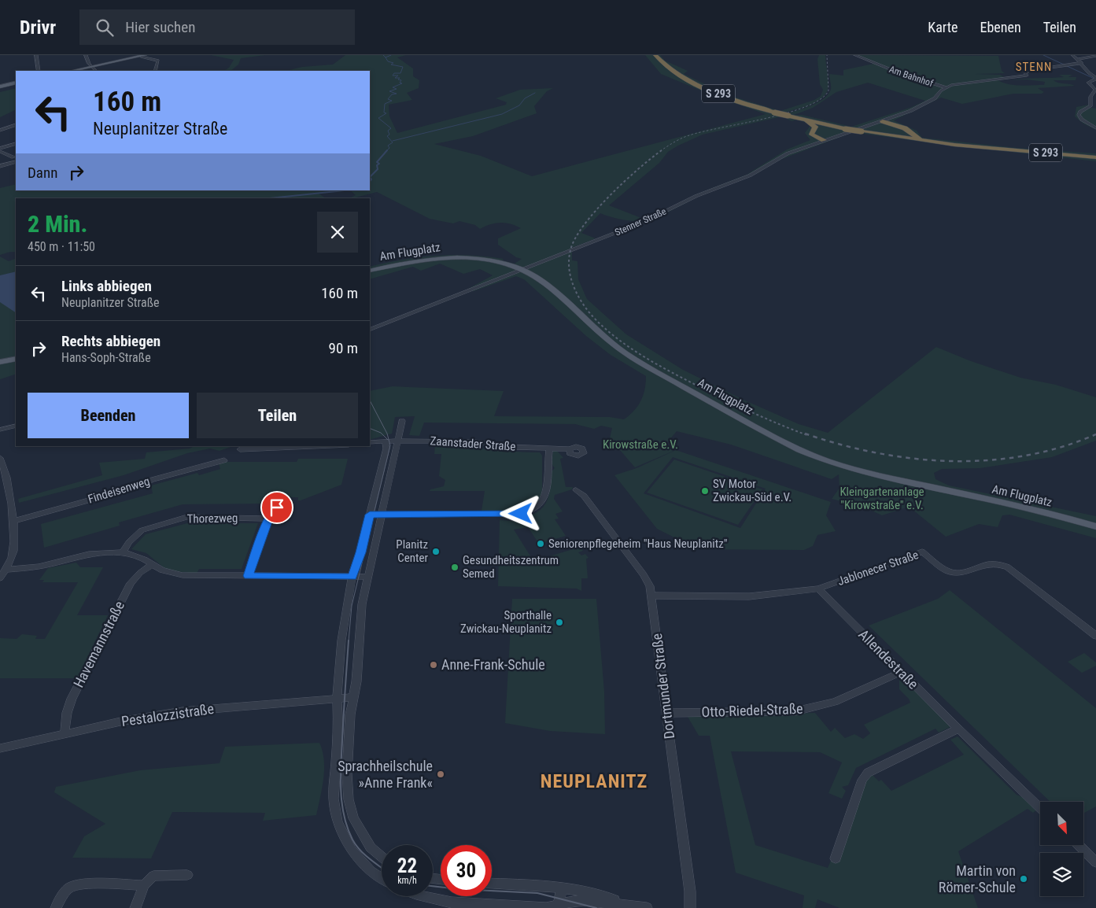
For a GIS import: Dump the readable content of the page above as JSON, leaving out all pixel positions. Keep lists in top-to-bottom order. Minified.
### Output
{"streets":{"highway":["S 293"],"main road":["Am Flugplatz"],"street":["Am Bahnhof","Stenner Straße","Zaanstader Straße","Findeisenweg","Thorezweg","Jablonecer Straße","Havemannstraße","Allendestraße","Dortmunder Straße","Otto-Riedel-Straße","Pestalozzistraße"]},"crossings":[["Stenner Straße","Am Flugplatz"],["Jablonecer Straße","Allendestraße"],["Jablonecer Straße","Dortmunder Straße"],["Havemannstraße","Pestalozzistraße"],["Allendestraße","Otto-Riedel-Straße"],["Dortmunder Straße","Otto-Riedel-Straße"]],"districts":["STENN","NEUPLANITZ"],"parks":["Kirowstraße e.V.","Kleingartenanlage \"Kirowstraße\" e.V."],"places":["SV Motor Zwickau-Süd e.V.","Seniorenpflegeheim \"Haus Neuplanitz\"","Planitz Center","Gesundheitszentrum Semed","Sporthalle Zwickau-Neuplanitz","Anne-Frank-Schule","Sprachheilschule »Anne Frank«","Martin von Römer-Schule"],"north":"bottom right","page":{"header":"Drivr","search":"Hier suchen","nav":["Karte","Ebenen","Teilen"],"turn":["160 m","Neuplanitzer Straße"],"then":"Dann","heading":["2 Min.","450 m · 11:50"],"list":[{"name":"Links abbiegen","note":"Neuplanitzer Straße","value":"160 m"},{"name":"Rechts abbiegen","note":"Hans-Soph-Straße","value":"90 m"}],"buttons":["Beenden","Teilen"],"speed":"22 km/h","limit":"30"}}
